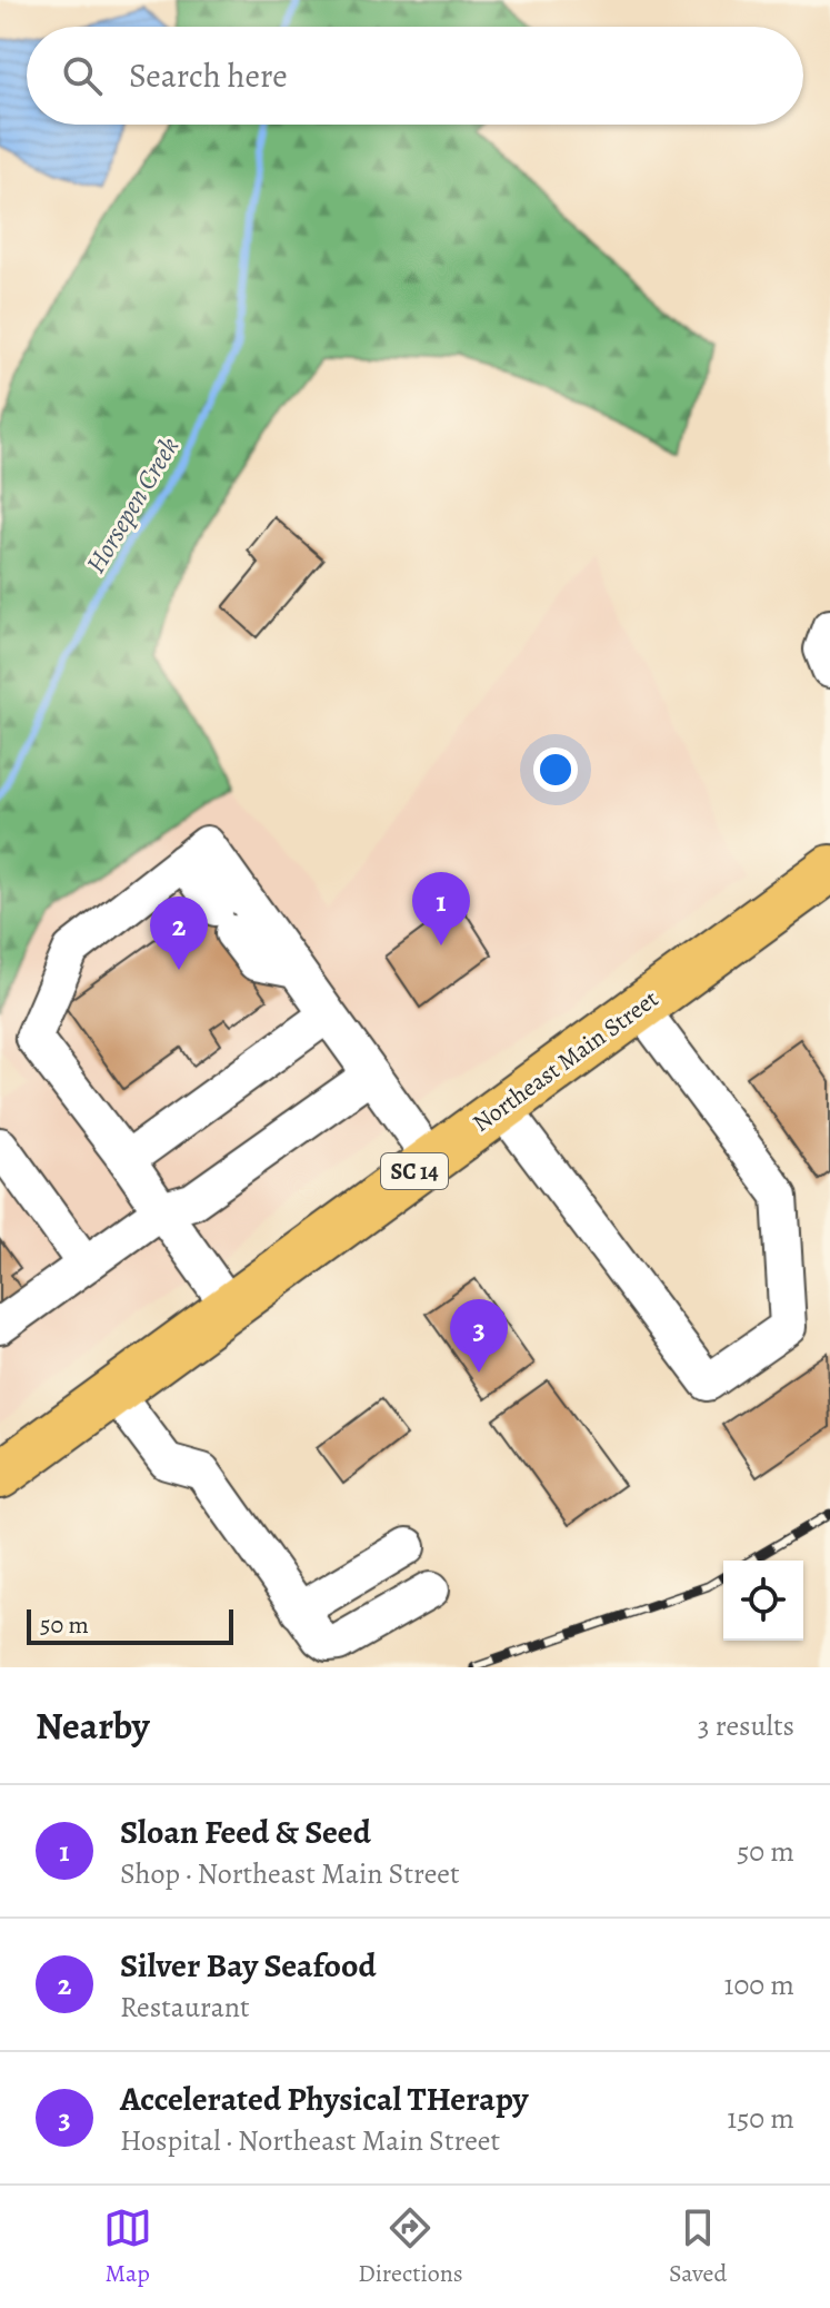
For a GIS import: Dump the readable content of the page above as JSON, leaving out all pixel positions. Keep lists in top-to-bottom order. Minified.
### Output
{"streets":{"main road":["Northeast Main Street","SC 14"]},"water":["Horsepen Creek"],"scale_bar":"50 m","page":{"search":"Search here","pins":["1","2","3"],"scale":"50 m","heading":["Nearby","3 results"],"list":[{"mark":"1","name":"Sloan Feed & Seed","note":"Shop · Northeast Main Street","value":"50 m"},{"mark":"2","name":"Silver Bay Seafood","note":"Restaurant","value":"100 m"},{"mark":"3","name":"Accelerated Physical THerapy","note":"Hospital · Northeast Main Street","value":"150 m"}],"nav":["Map","Directions","Saved"]}}
